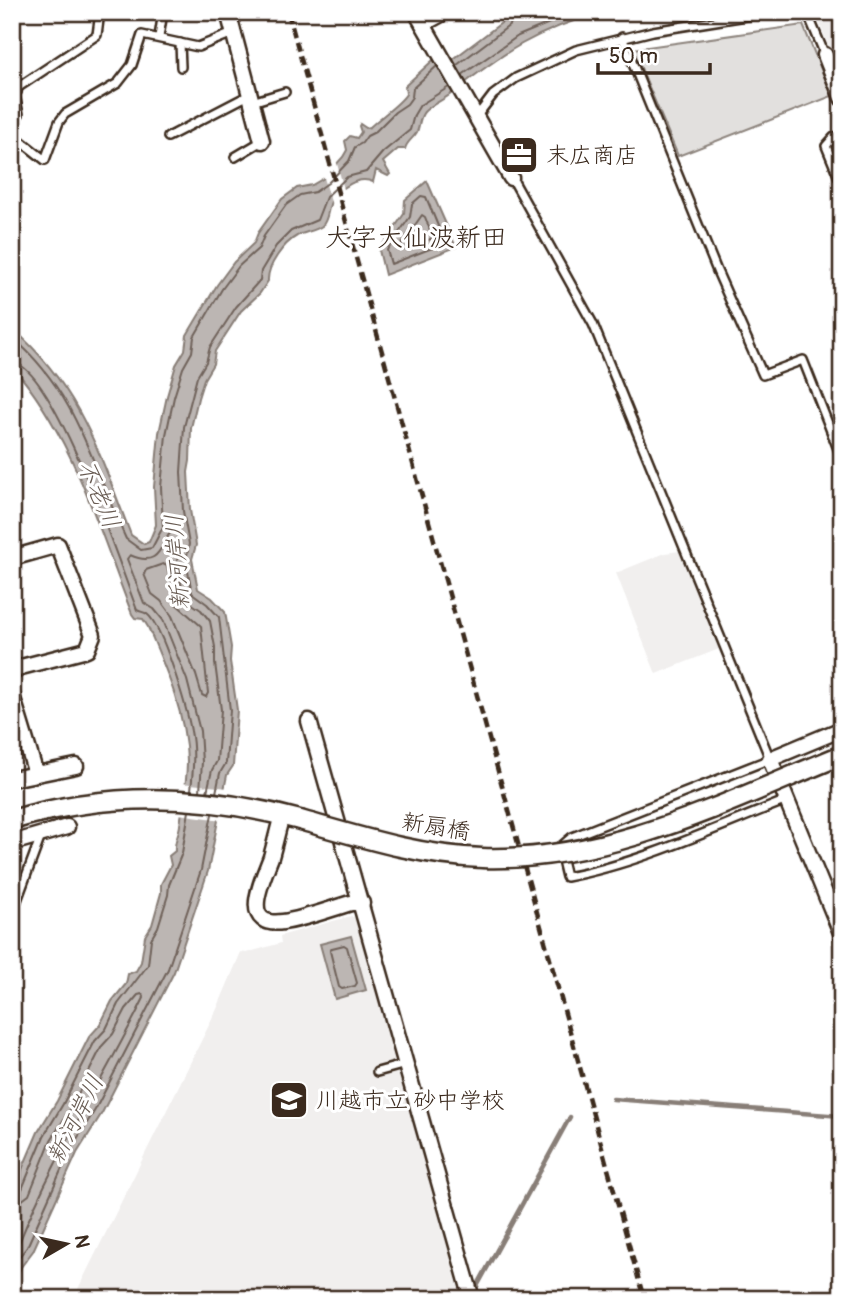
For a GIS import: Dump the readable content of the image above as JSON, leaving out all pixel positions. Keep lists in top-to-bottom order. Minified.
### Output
{"streets":{"street":["新扇橋"]},"districts":["大字大仙波新田"],"water":["不老川","新河岸川"],"places":{"office":["末広商店"],"school or university":["川越市立 砂中学校"]},"scale_bar":"50 m","north":"right"}
